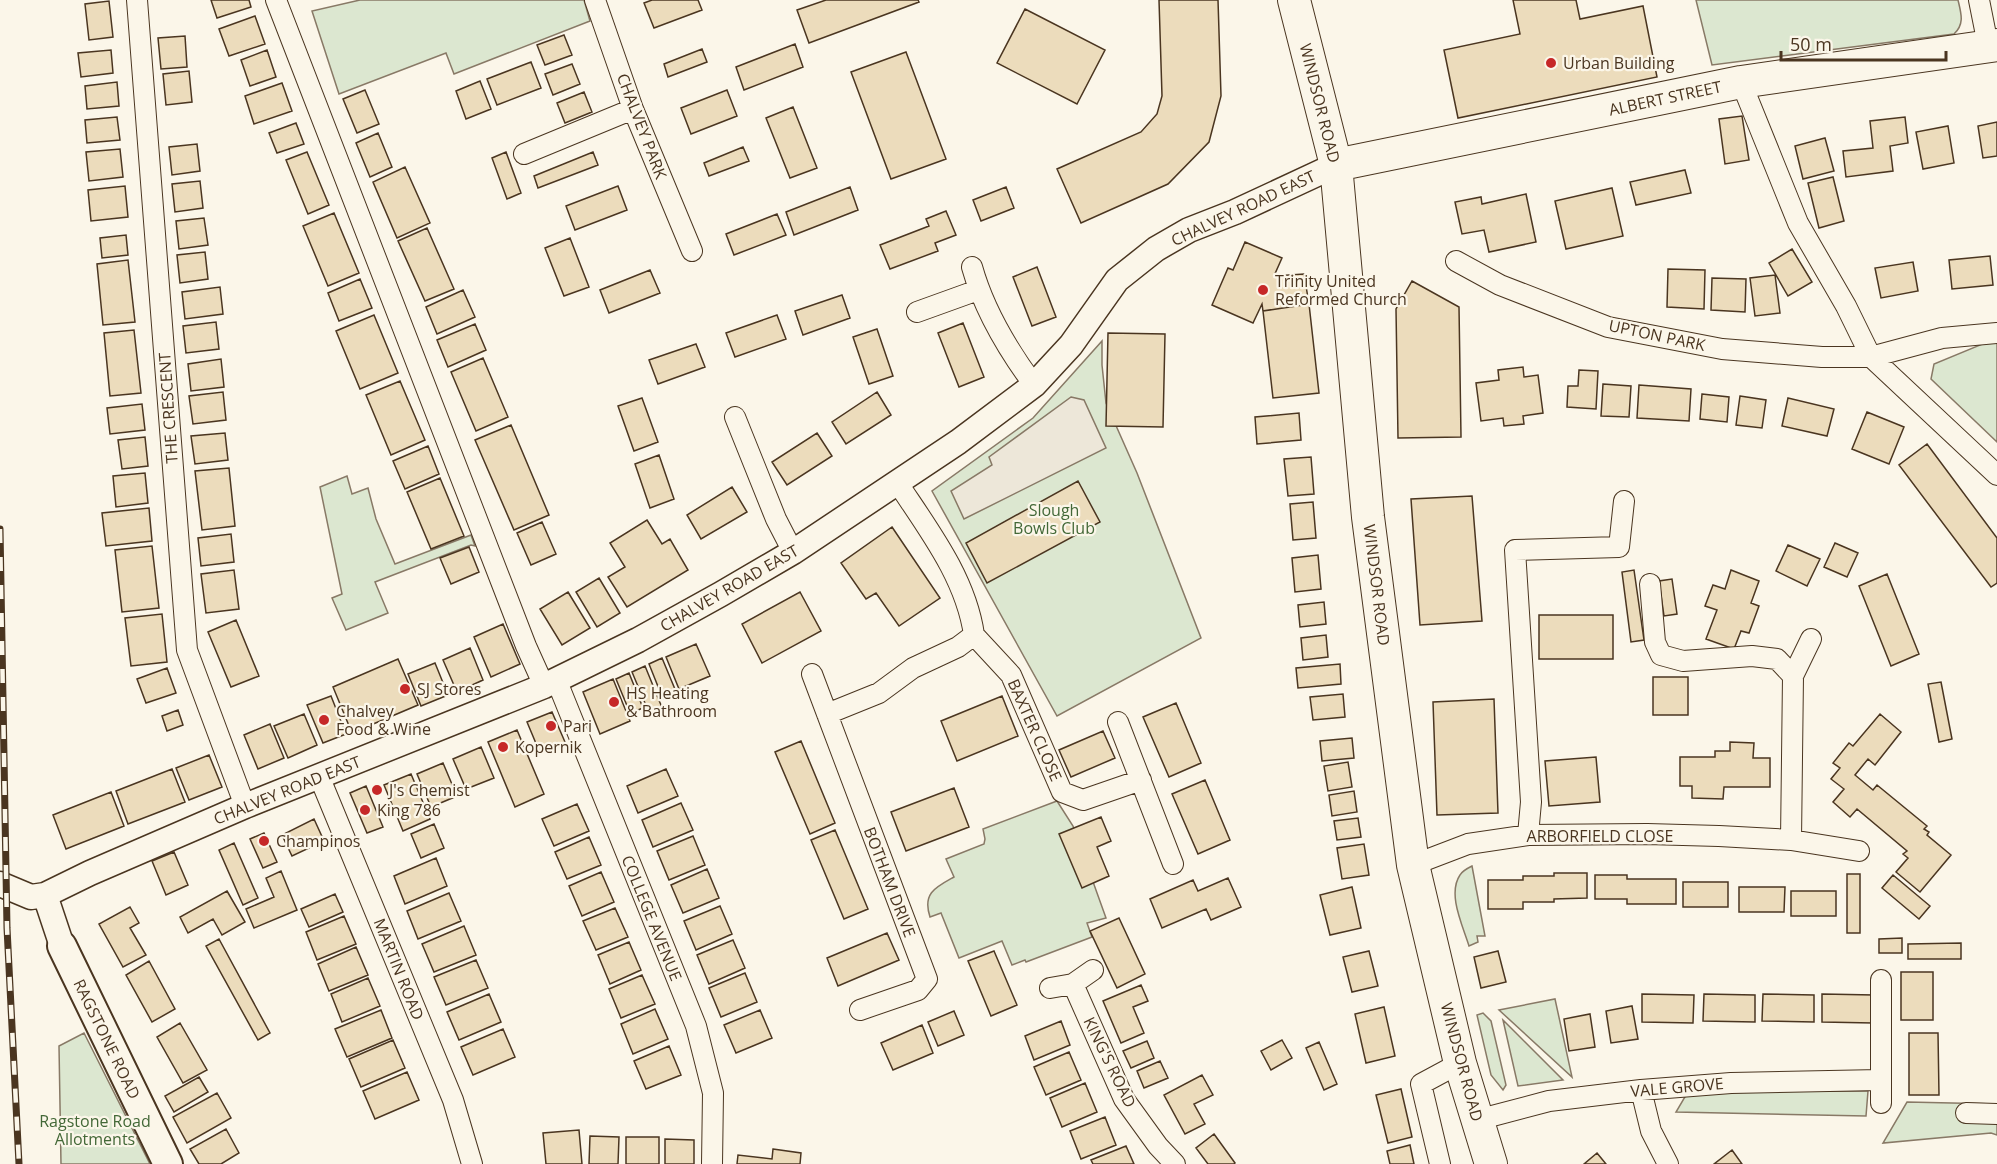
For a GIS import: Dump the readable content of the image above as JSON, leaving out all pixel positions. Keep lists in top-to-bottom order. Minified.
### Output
{"streets":{"main road":["ALBERT STREET","WINDSOR ROAD","RAGSTONE ROAD"],"street":["CHALVEY PARK","CHALVEY ROAD EAST","UPTON PARK","THE CRESCENT","BAXTER CLOSE","ARBORFIELD CLOSE","BOTHAM DRIVE","COLLEGE AVENUE","MARTIN ROAD","KING'S ROAD","VALE GROVE"]},"crossings":[["ALBERT STREET","WINDSOR ROAD"],["ALBERT STREET","CHALVEY ROAD EAST"],["WINDSOR ROAD","CHALVEY ROAD EAST"],["WINDSOR ROAD","ARBORFIELD CLOSE"],["WINDSOR ROAD","VALE GROVE"],["CHALVEY ROAD EAST","THE CRESCENT"],["CHALVEY ROAD EAST","COLLEGE AVENUE"],["CHALVEY ROAD EAST","MARTIN ROAD"]],"parks":["Slough Bowls Club","Ragstone Road Allotments"],"places":["Urban Building","Trinity United Reformed Church","SJ Stores","HS Heating & Bathroom","Chalvey Food & Wine","Pari","Kopernik","J's Chemist","King 786","Champinos"],"scale_bar":"50 m"}
